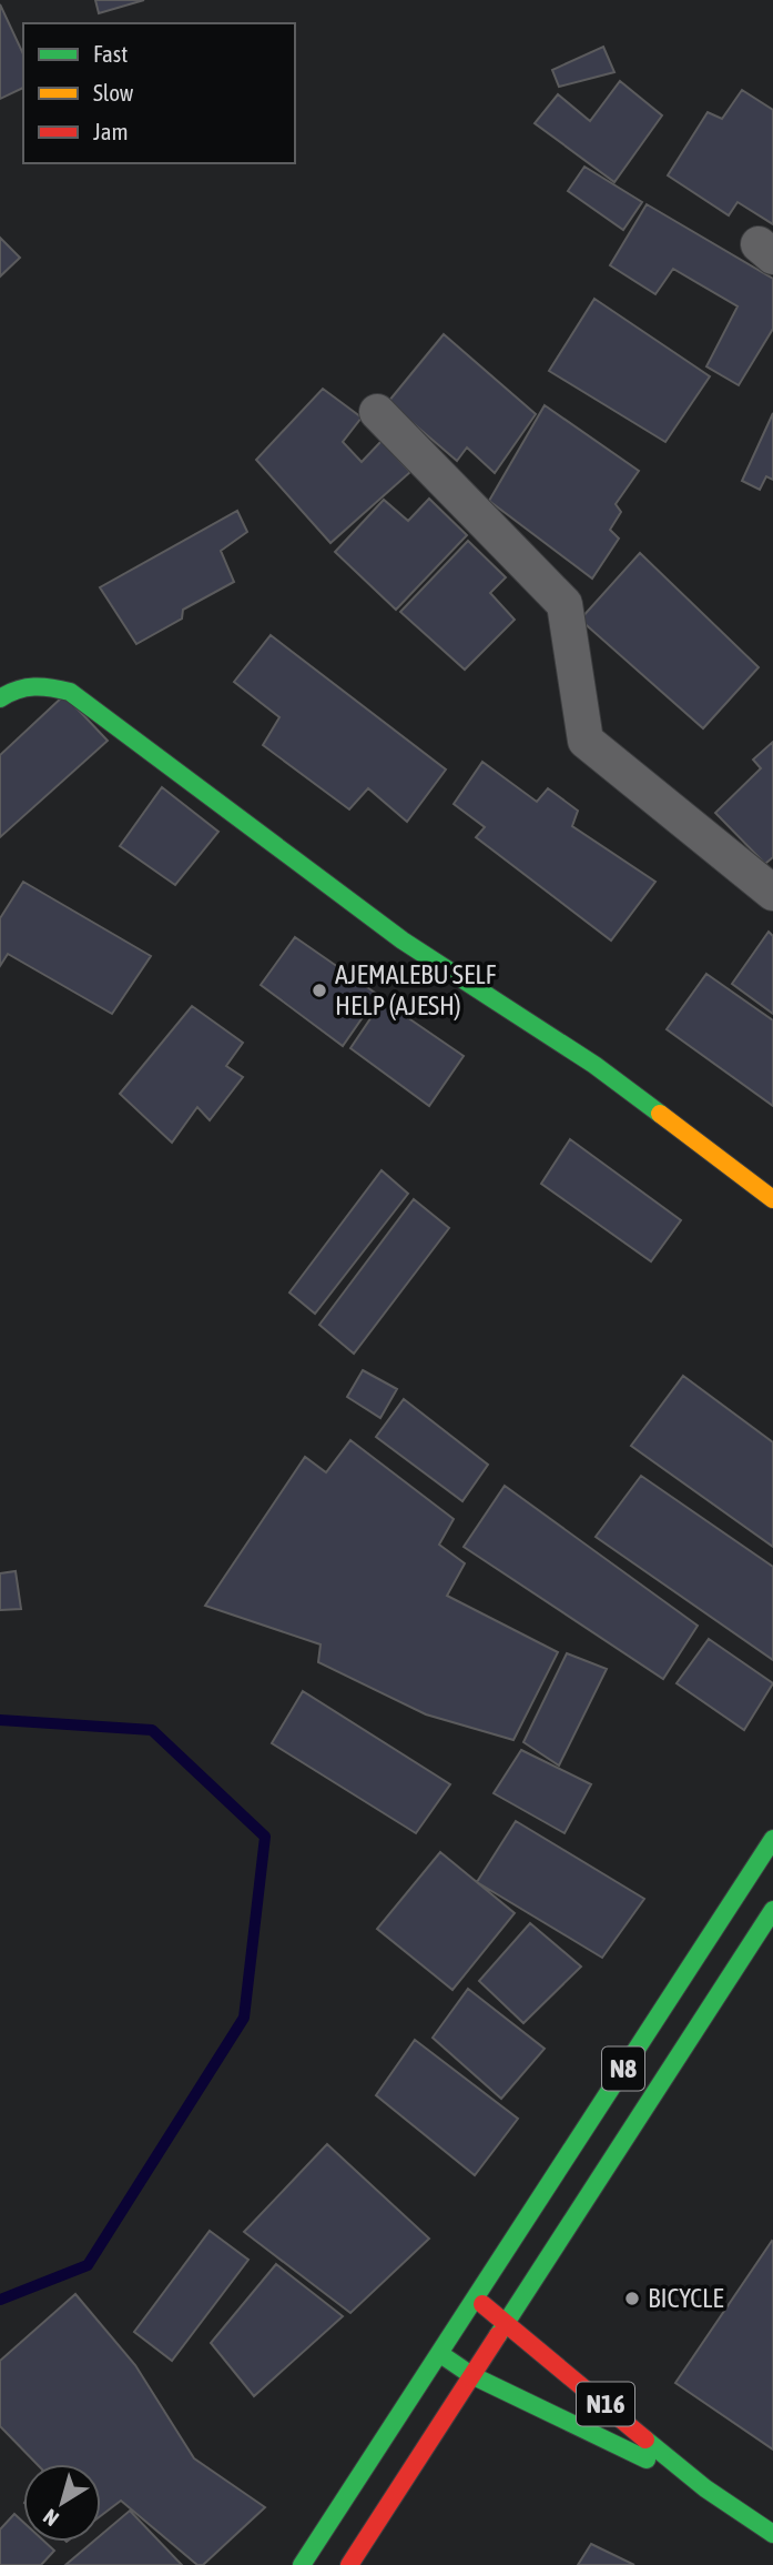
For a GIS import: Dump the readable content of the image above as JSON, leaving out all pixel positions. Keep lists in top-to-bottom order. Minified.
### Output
{"streets":{"main road":["N8","N16"]},"crossings":[["N8","N16"]],"places":["AJEMALEBU SELF HELP (AJESH)","BICYCLE"],"legend":["Fast","Slow","Jam"],"north":"bottom left"}
